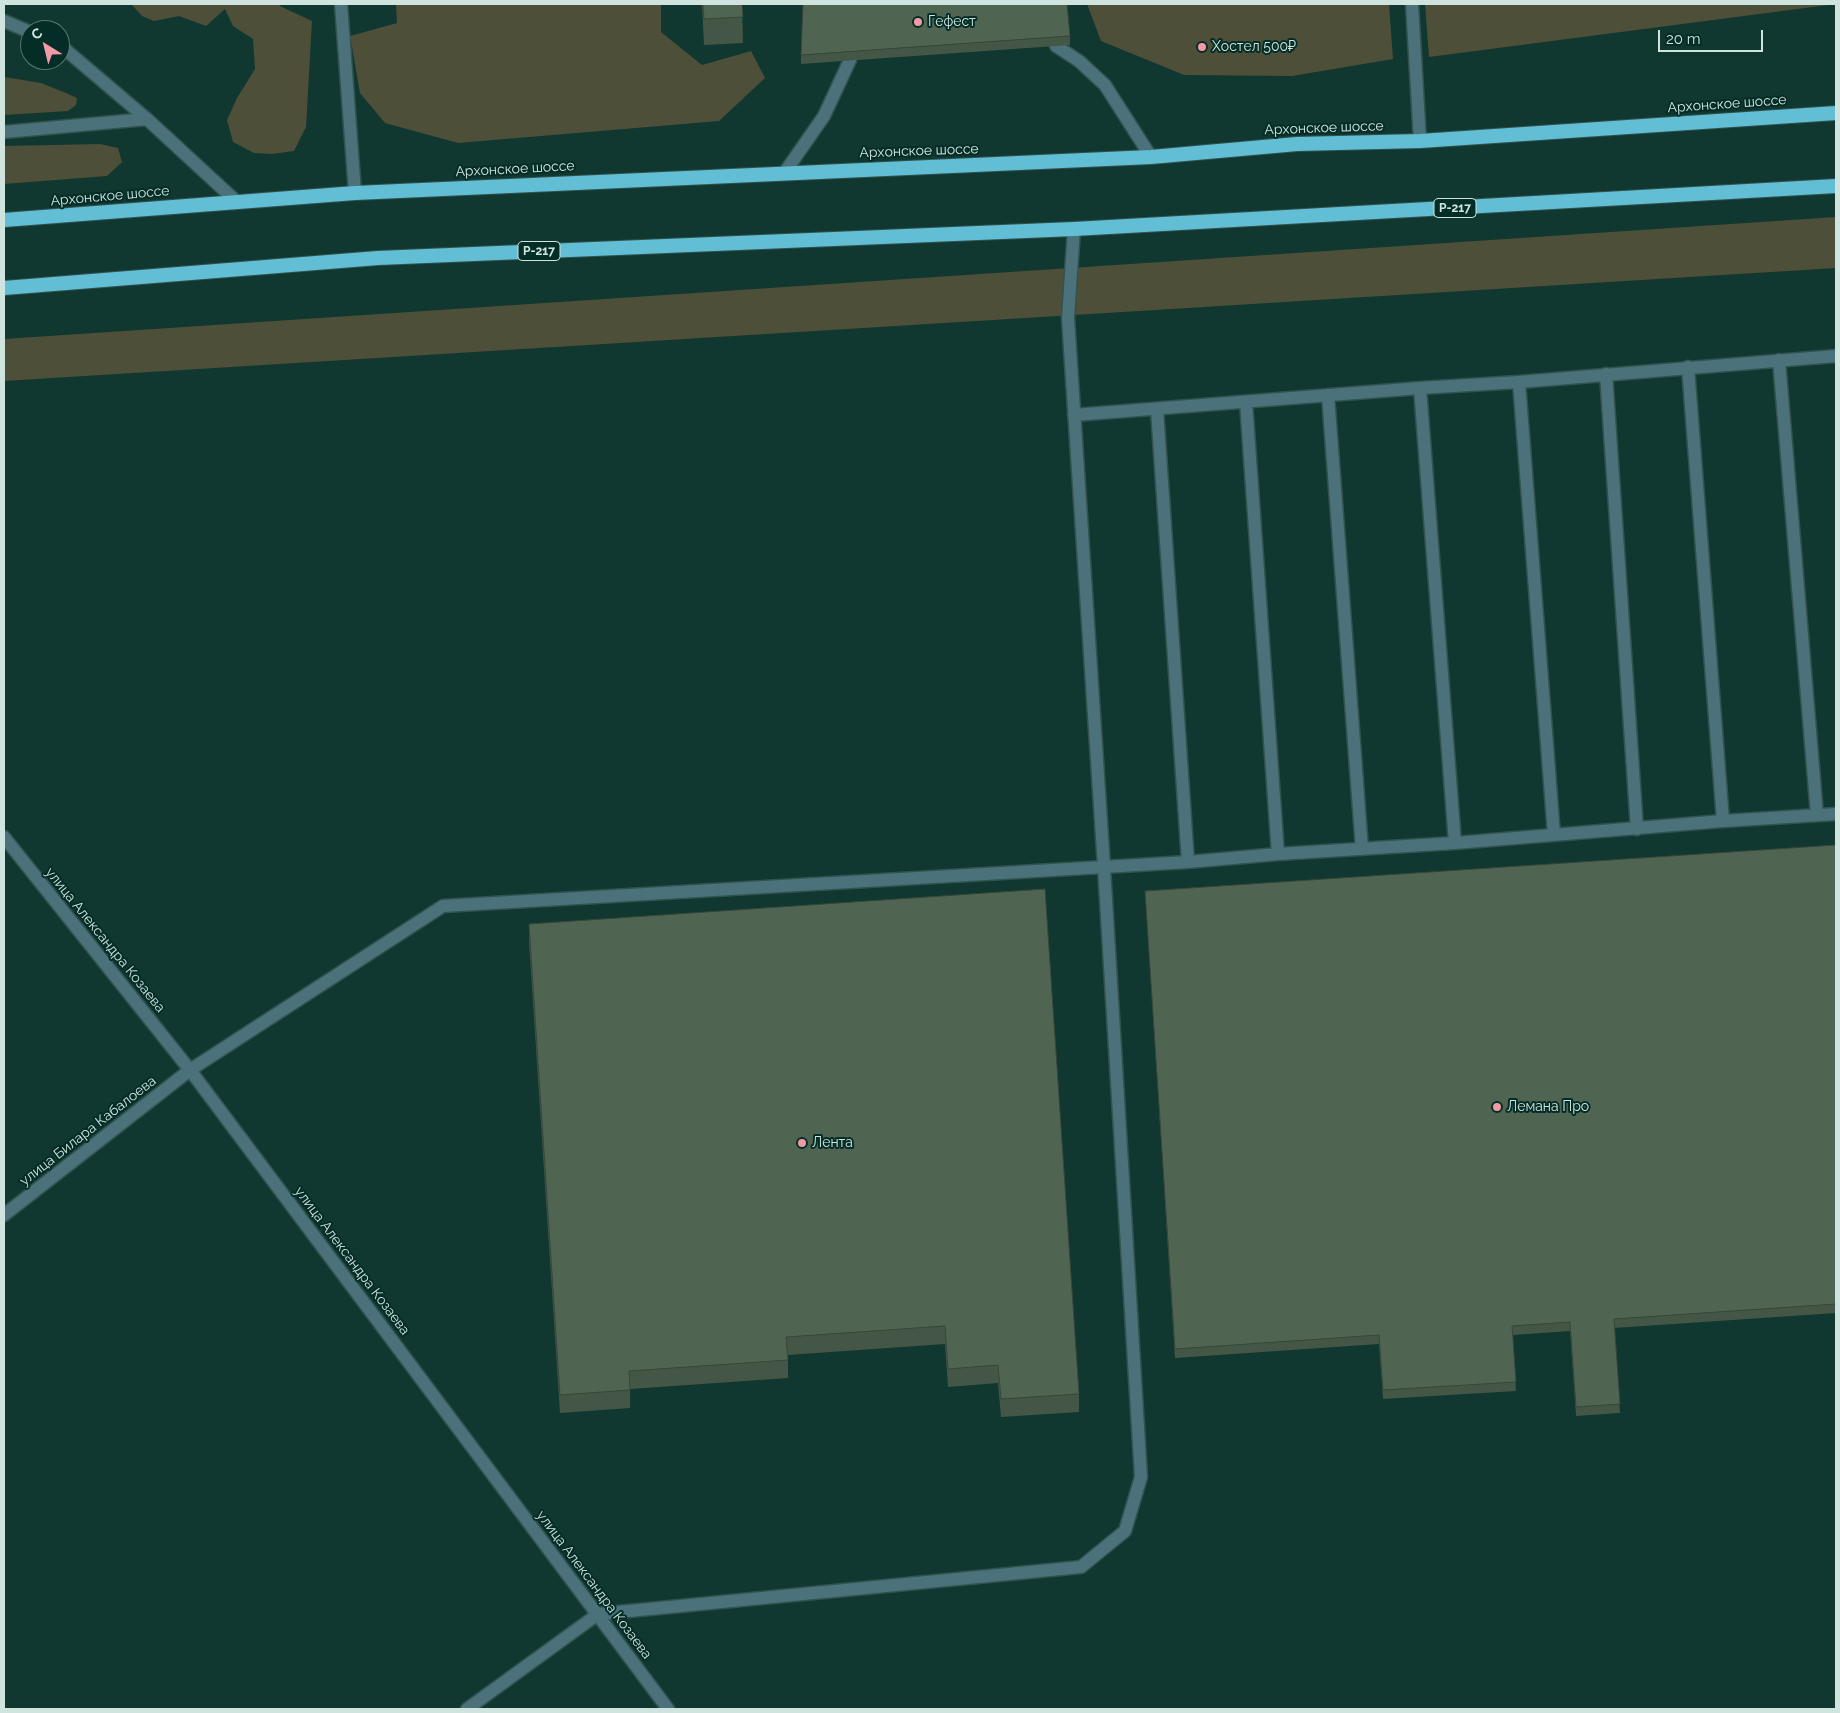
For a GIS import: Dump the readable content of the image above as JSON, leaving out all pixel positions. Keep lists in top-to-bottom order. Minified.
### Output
{"streets":{"highway":["Архонское шоссе","Р-217"],"street":["улица Александра Козаева","улица Билара Кабалоева"]},"crossings":[["улица Александра Козаева","улица Билара Кабалоева"]],"places":["Гефест","Хостел 500₽","Лемана Про","Лента"],"scale_bar":"20 m","north":"top left"}
